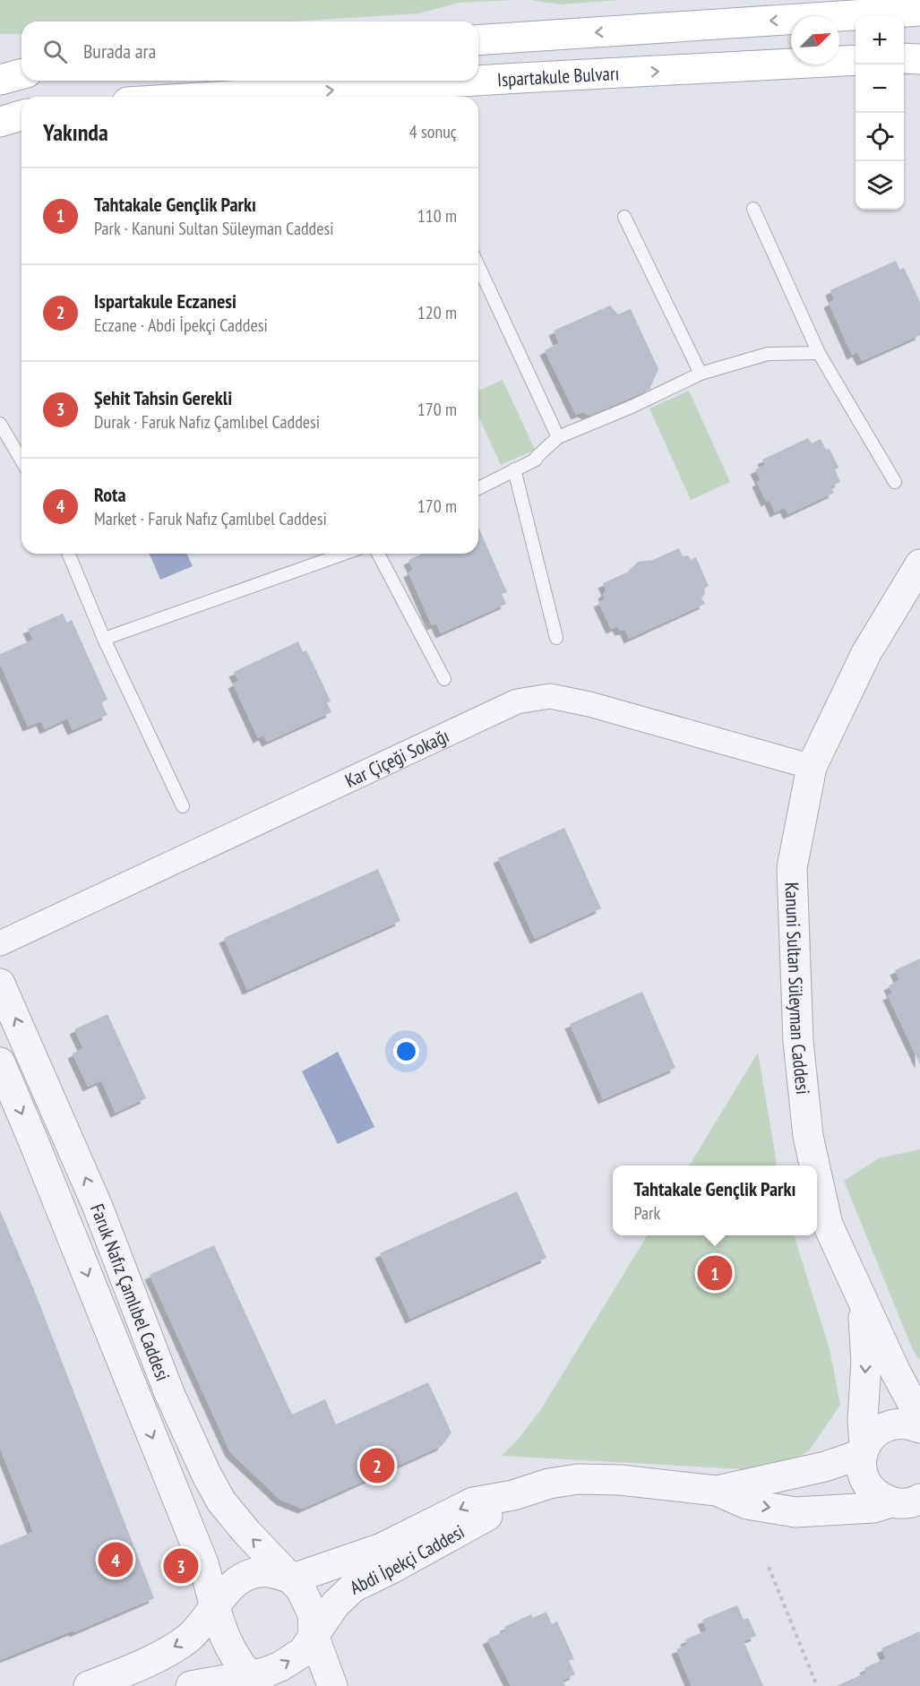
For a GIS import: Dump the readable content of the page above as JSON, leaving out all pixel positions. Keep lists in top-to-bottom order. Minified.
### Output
{"streets":{"main road":["Ispartakule Bulvarı"],"street":["Kar Çiçeği Sokağı","Kanuni Sultan Süleyman Caddesi","Faruk Nafız Çamlıbel Caddesi","Abdi İpekçi Caddesi"]},"crossings":[["Kar Çiçeği Sokağı","Kanuni Sultan Süleyman Caddesi"],["Faruk Nafız Çamlıbel Caddesi","Abdi İpekçi Caddesi"]],"north":"top right","page":{"map_buttons":["+","−"],"search":"Burada ara","heading":["Yakında","4 sonuç"],"list":[{"mark":"1","name":"Tahtakale Gençlik Parkı","note":"Park · Kanuni Sultan Süleyman Caddesi","value":"110 m"},{"mark":"2","name":"Ispartakule Eczanesi","note":"Eczane · Abdi İpekçi Caddesi","value":"120 m"},{"mark":"3","name":"Şehit Tahsin Gerekli","note":"Durak · Faruk Nafız Çamlıbel Caddesi","value":"170 m"},{"mark":"4","name":"Rota","note":"Market · Faruk Nafız Çamlıbel Caddesi","value":"170 m"}],"popup":["Tahtakale Gençlik Parkı","Park"],"pins":["1","2","4","3"]}}
